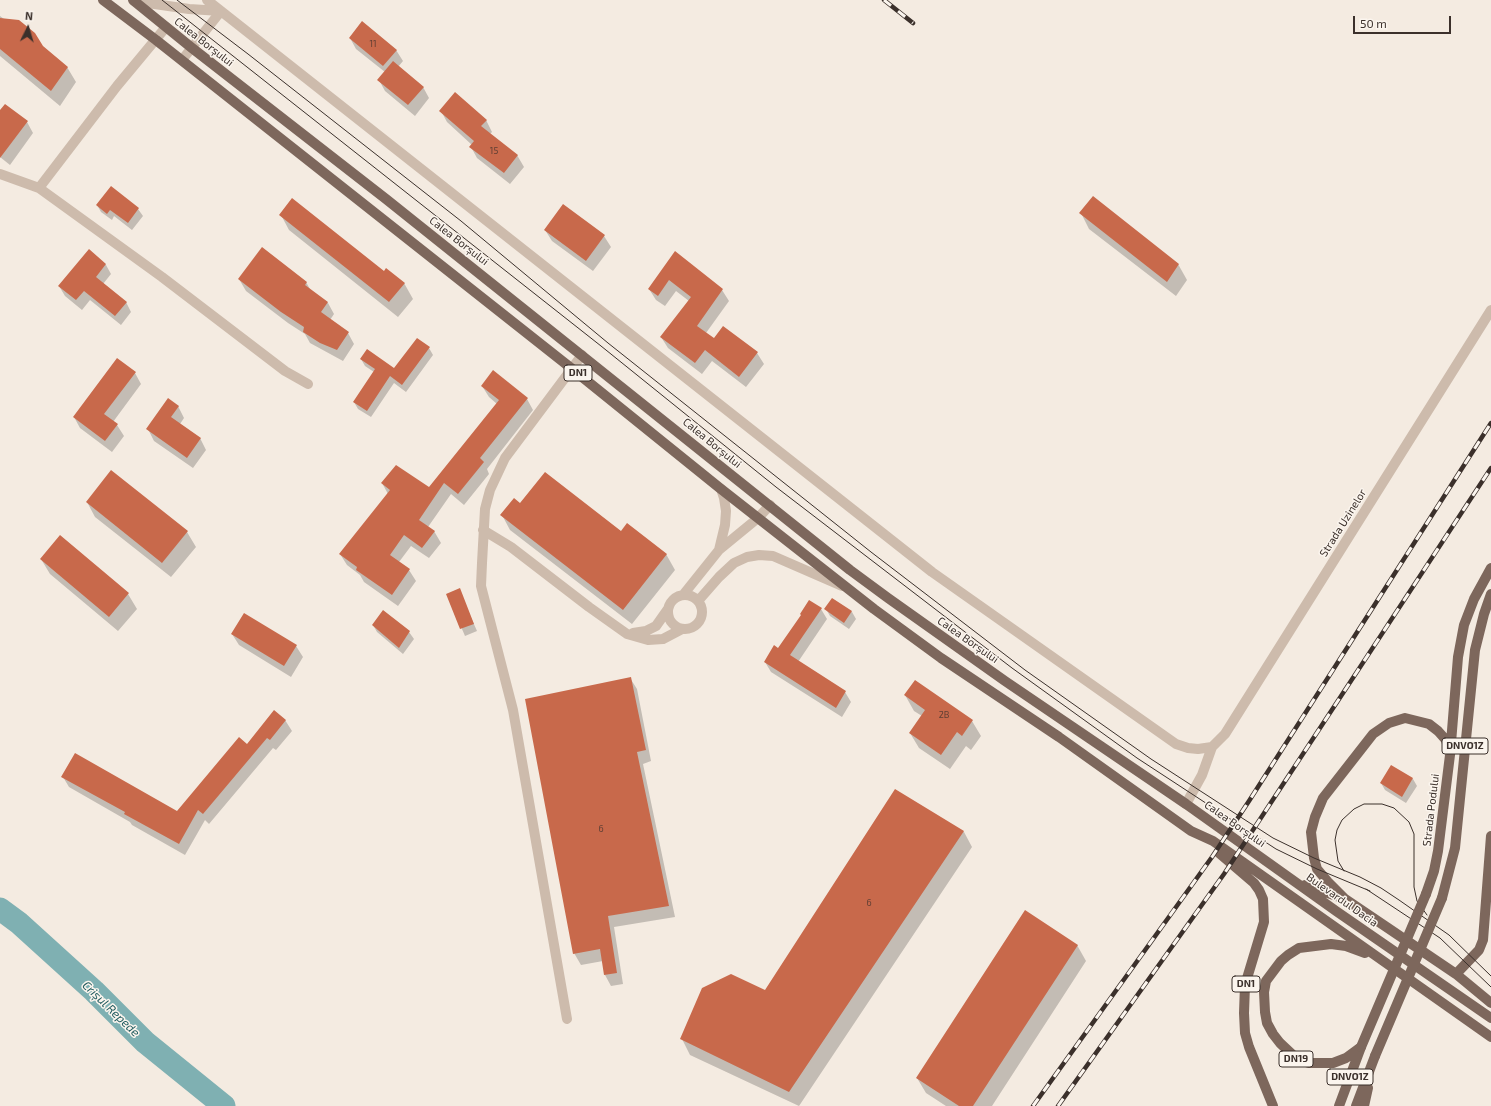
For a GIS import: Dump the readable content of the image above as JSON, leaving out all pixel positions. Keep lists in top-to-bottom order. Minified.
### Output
{"streets":{"main road":["Calea Borșului","DN1","DNVO1Z","Strada Podului","Bulevardul Dacia","DN19"],"street":["Strada Uzinelor"]},"crossings":[["Calea Borșului","Bulevardul Dacia"],["DN1","Bulevardul Dacia"],["DN1","DN19"],["DNVO1Z","Strada Podului"],["DNVO1Z","DN19"],["Strada Podului","DN19"]],"water":["Crișul Repede"],"house_numbers":["11","15","2B","6","6"],"scale_bar":"50 m","north":"top"}
